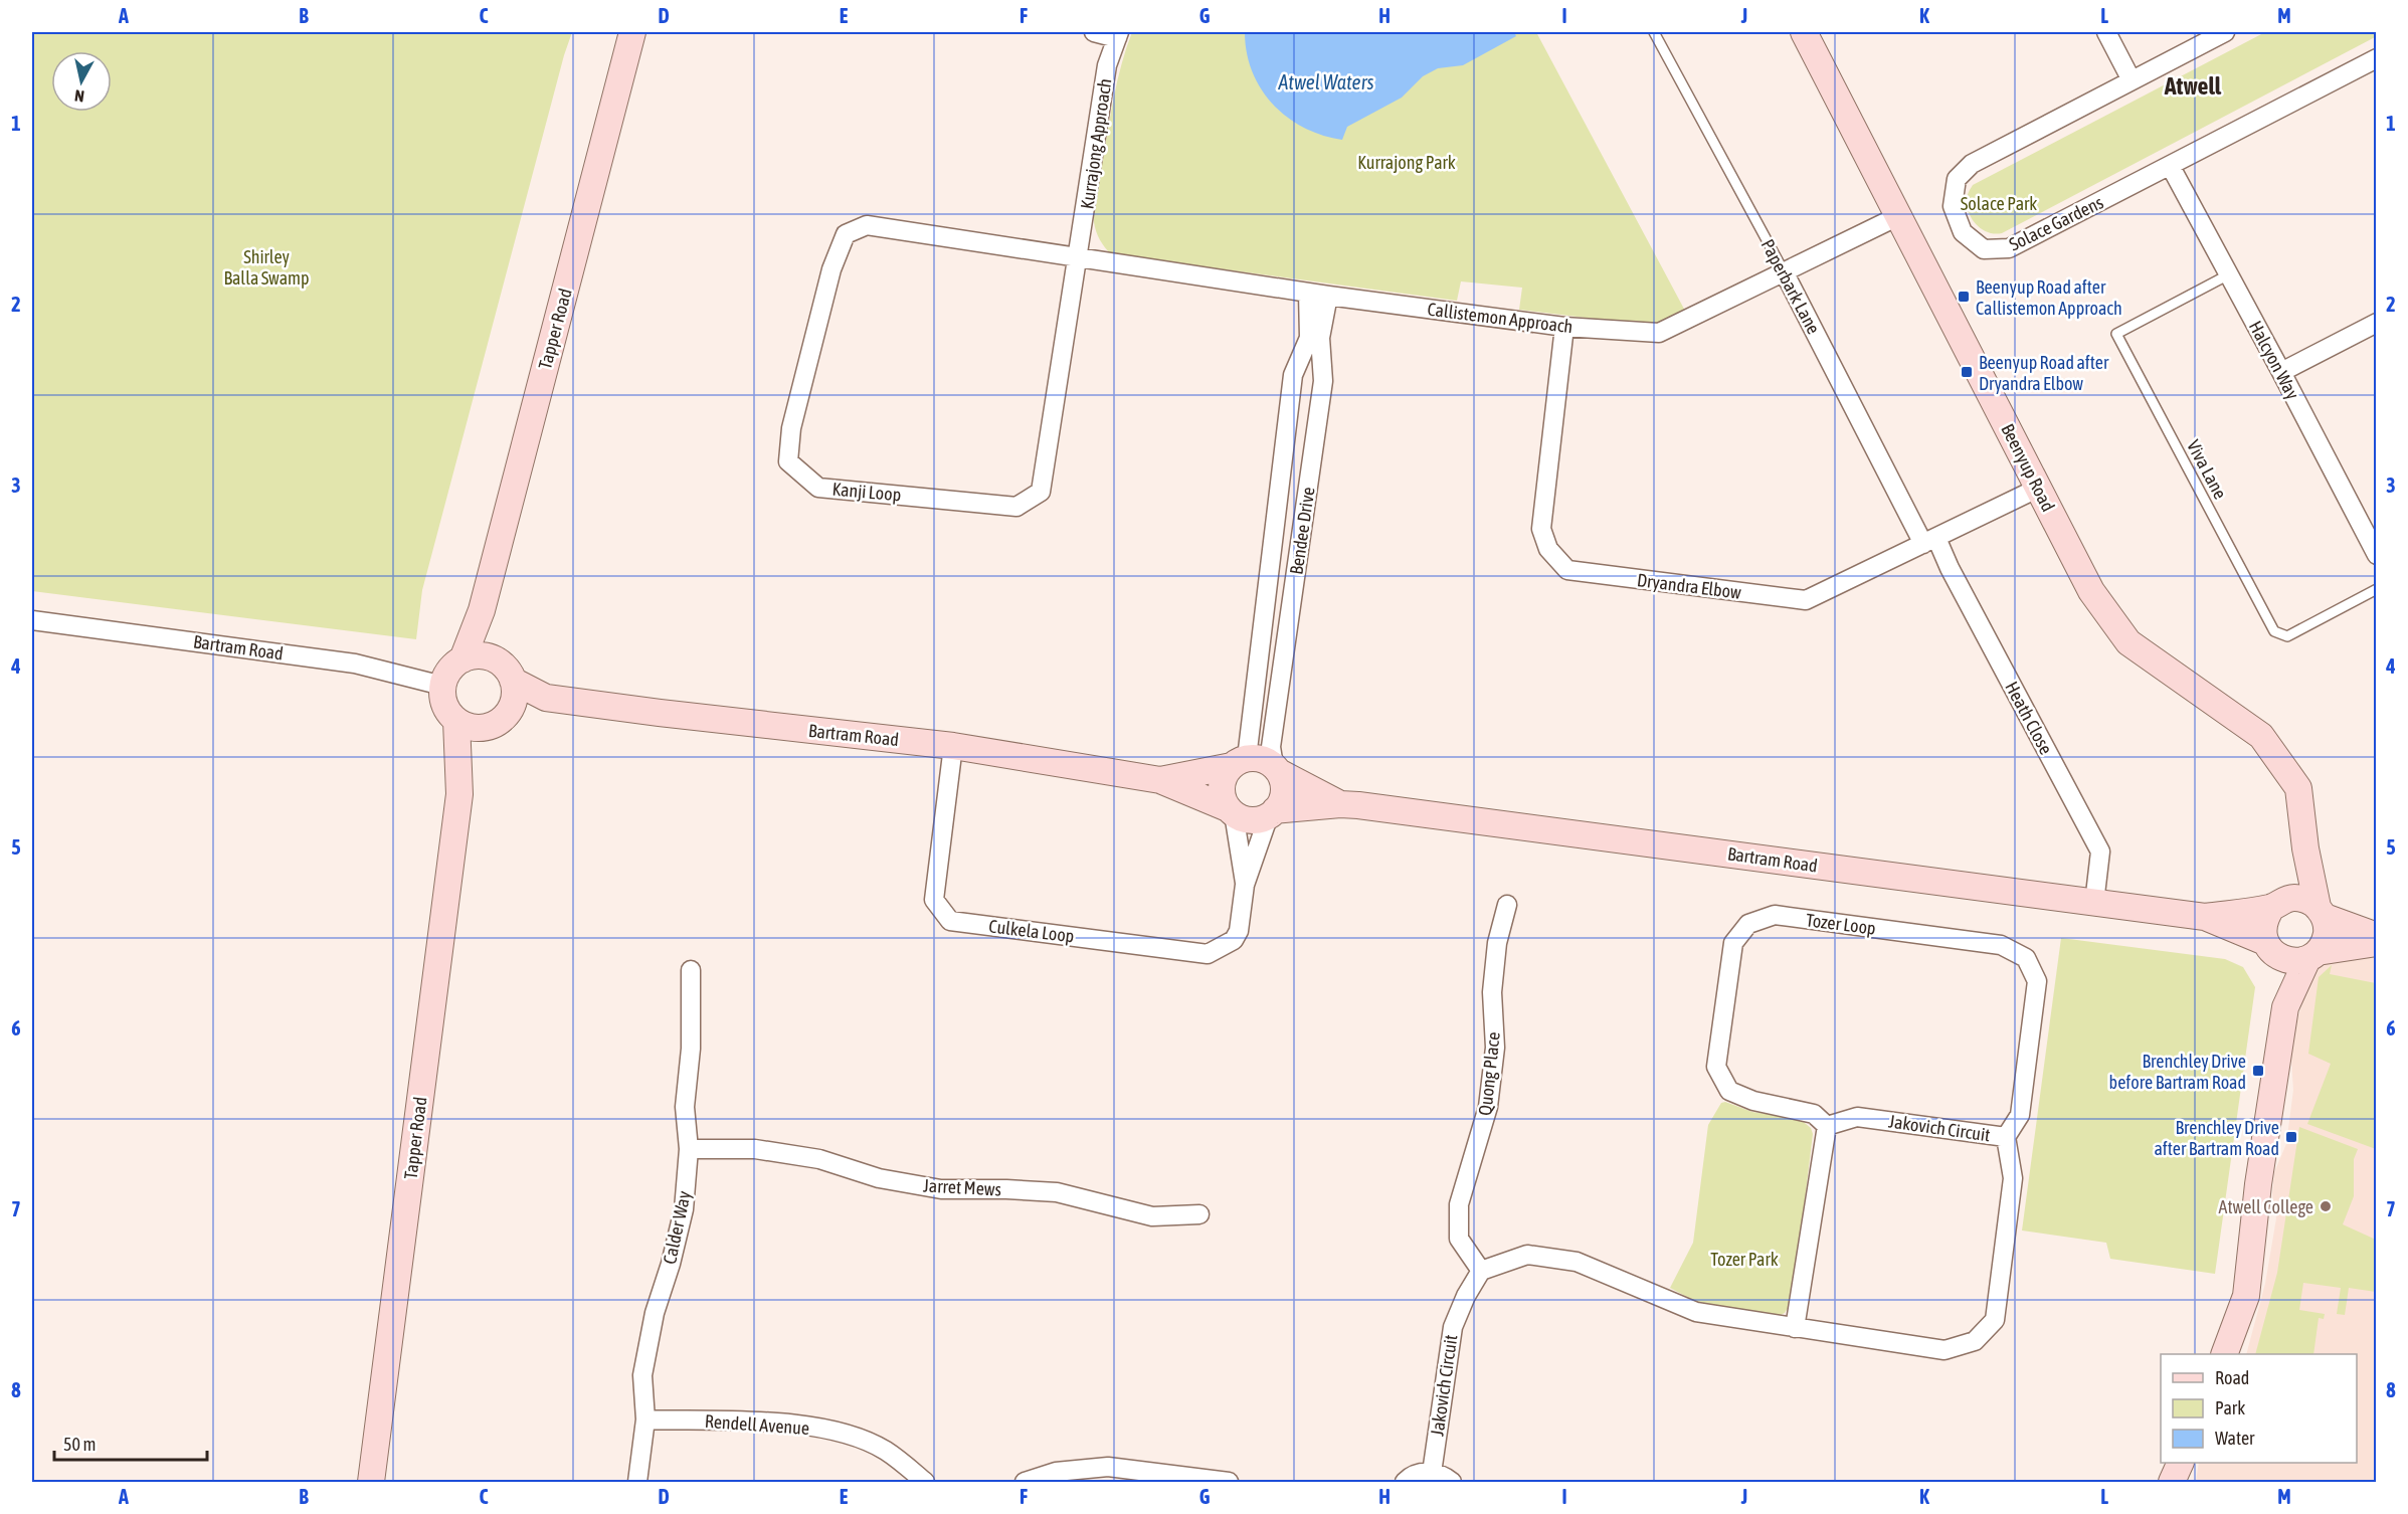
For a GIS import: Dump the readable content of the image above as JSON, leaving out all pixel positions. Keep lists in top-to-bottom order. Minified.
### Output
{"streets":{"street":["Kurrajong Approach","Solace Gardens","Paperbark Lane","Callistemon Approach","Tapper Road","Halcyon Way","Beenyup Road","Kanji Loop","Bendee Drive","Dryandra Elbow","Bartram Road","Heath Close","Tozer Loop","Culkela Loop","Quong Place","Jakovich Circuit","Jarret Mews","Calder Way","Rendell Avenue"],"lane":["Viva Lane"]},"crossings":[["Kurrajong Approach","Callistemon Approach"],["Kurrajong Approach","Kanji Loop"],["Solace Gardens","Halcyon Way"],["Paperbark Lane","Callistemon Approach"],["Paperbark Lane","Dryandra Elbow"],["Paperbark Lane","Heath Close"],["Callistemon Approach","Beenyup Road"],["Callistemon Approach","Kanji Loop"],["Callistemon Approach","Bendee Drive"],["Callistemon Approach","Dryandra Elbow"],["Tapper Road","Bartram Road"],["Halcyon Way","Viva Lane"],["Beenyup Road","Dryandra Elbow"],["Beenyup Road","Bartram Road"],["Bendee Drive","Bartram Road"],["Bendee Drive","Culkela Loop"],["Dryandra Elbow","Heath Close"],["Bartram Road","Heath Close"],["Bartram Road","Culkela Loop"],["Tozer Loop","Jakovich Circuit"],["Quong Place","Jakovich Circuit"],["Jarret Mews","Calder Way"],["Calder Way","Rendell Avenue"]],"districts":["Atwell"],"water":["Atwel Waters"],"parks":["Kurrajong Park","Solace Park","Shirley Balla Swamp","Tozer Park"],"places":{"transit":["Beenyup Road after Callistemon Approach","Beenyup Road after Dryandra Elbow","Brenchley Drive before Bartram Road","Brenchley Drive after Bartram Road"],"other":["Atwell College"]},"legend":["Road","Park","Water"],"scale_bar":"50 m","north":"bottom","grid":{"columns":["A","B","C","D","E","F","G","H","I","J","K","L","M"],"rows":["1","2","3","4","5","6","7","8"]}}
